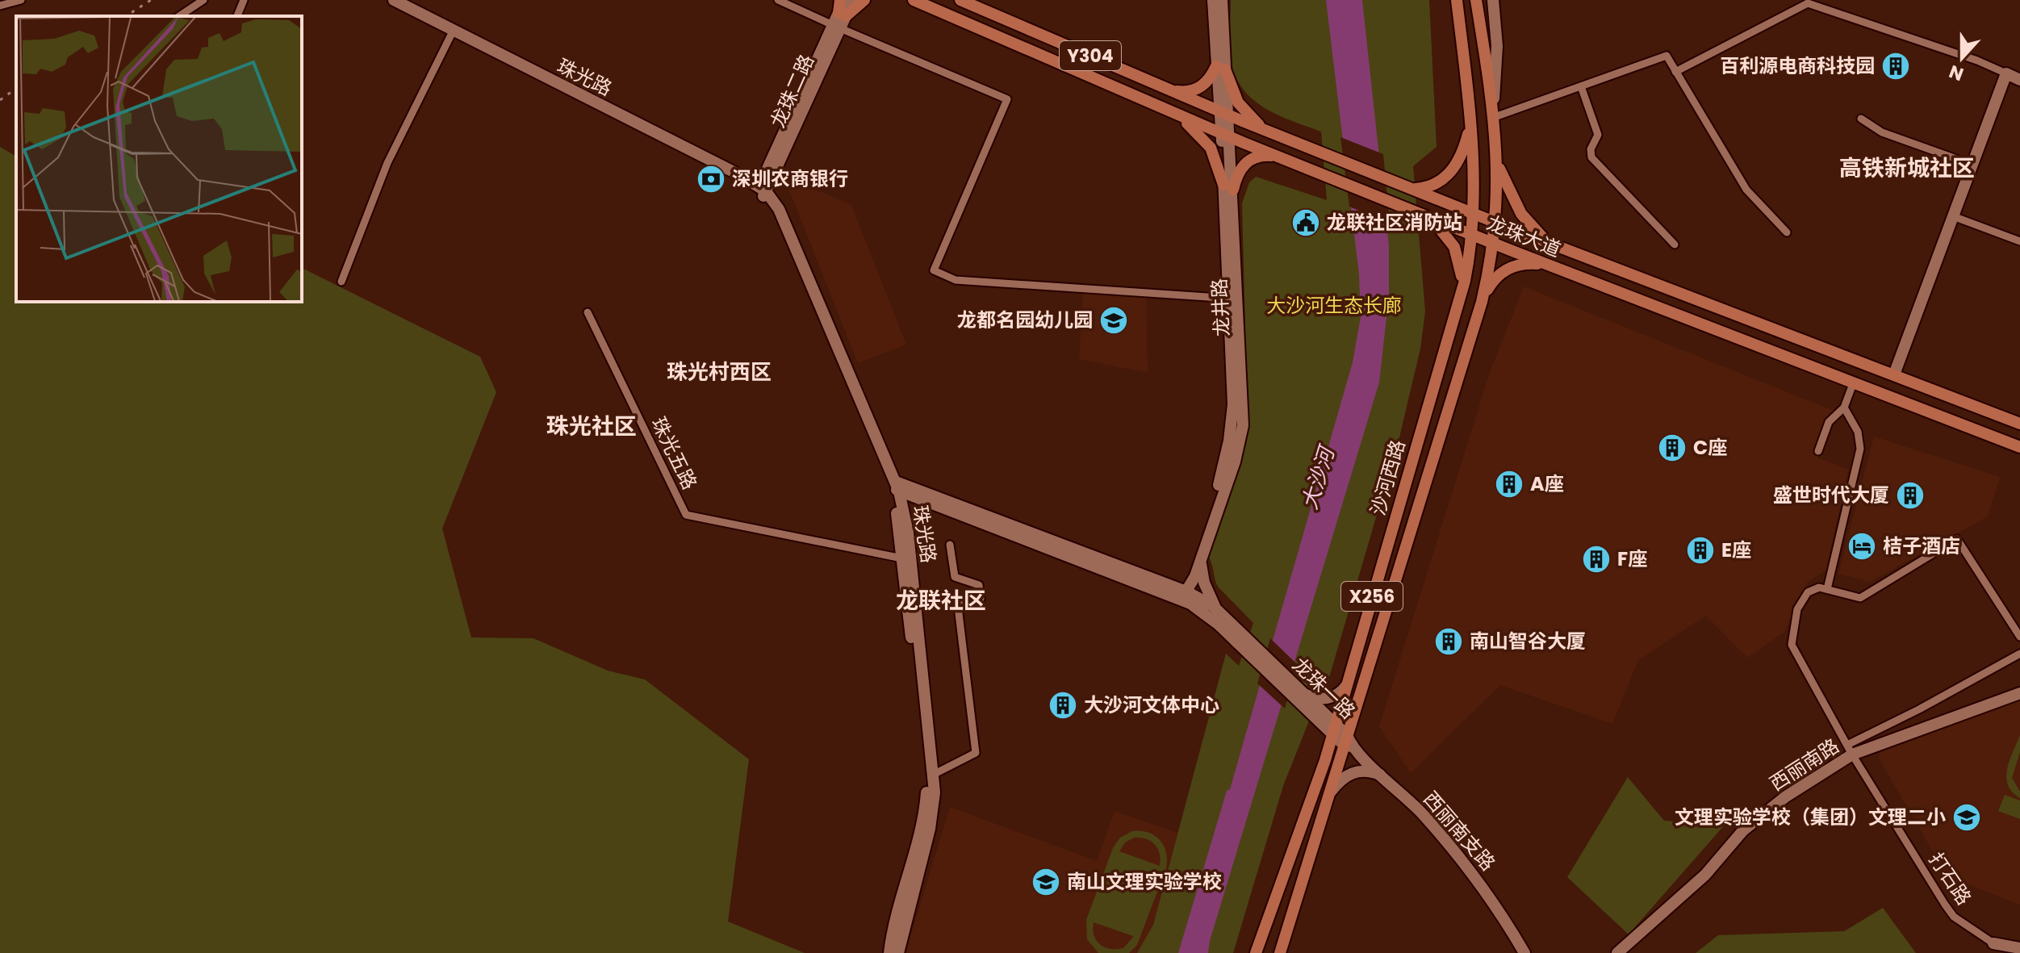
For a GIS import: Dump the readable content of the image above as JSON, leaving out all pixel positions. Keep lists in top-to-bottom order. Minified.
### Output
{"streets":{"main road":["Y304","龙珠大道","沙河西路","X256"],"street":["珠光路","龙珠二路","龙井路","珠光五路","龙珠一路","西丽南路","西丽南支路","打石路"]},"crossings":[["珠光路","龙珠二路"],["珠光路","珠光五路"],["珠光路","龙珠一路"],["龙珠大道","龙井路"],["龙珠大道","沙河西路"],["龙珠大道","X256"],["龙井路","龙珠一路"],["沙河西路","X256"],["沙河西路","龙珠一路"],["沙河西路","西丽南支路"],["龙珠一路","西丽南支路"],["西丽南路","打石路"]],"districts":["高铁新城社区","珠光村西区","珠光社区","龙联社区"],"water":["大沙河"],"parks":["大沙河生态长廊"],"places":{"building":["百利源电商科技园","C座","A座","盛世时代大厦","E座","F座","南山智谷大厦","大沙河文体中心"],"bank":["深圳农商银行"],"public building":["龙联社区消防站"],"school or university":["龙都名园幼儿园","文理实验学校（集团）文理二小","南山文理实验学校"],"hotel":["桔子酒店"]},"north":"bottom"}
